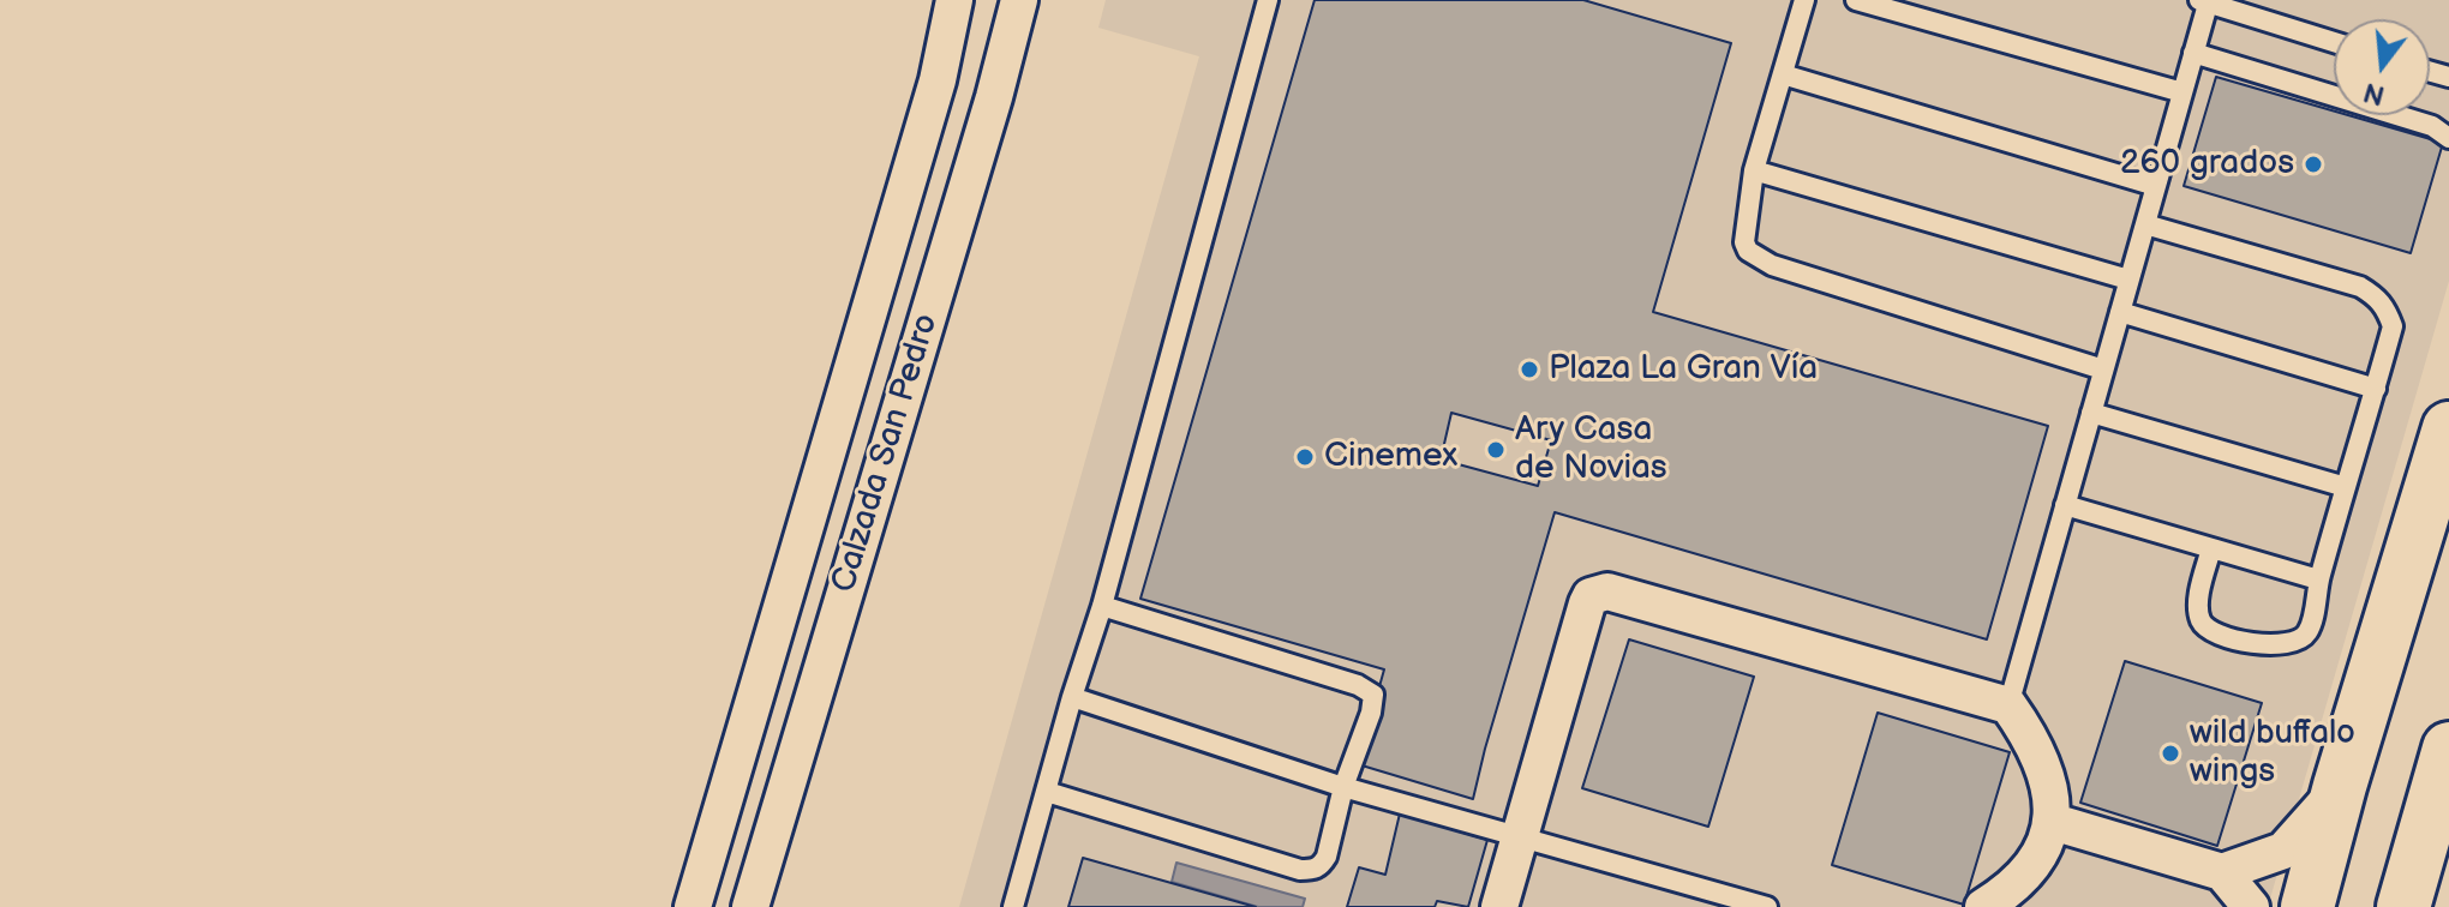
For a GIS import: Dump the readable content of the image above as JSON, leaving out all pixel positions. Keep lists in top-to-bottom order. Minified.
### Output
{"streets":{"street":["Calzada San Pedro"]},"places":["260 grados","Plaza La Gran Vía","Ary Casa de Novias","Cinemex","wild buffalo wings"],"north":"bottom"}
